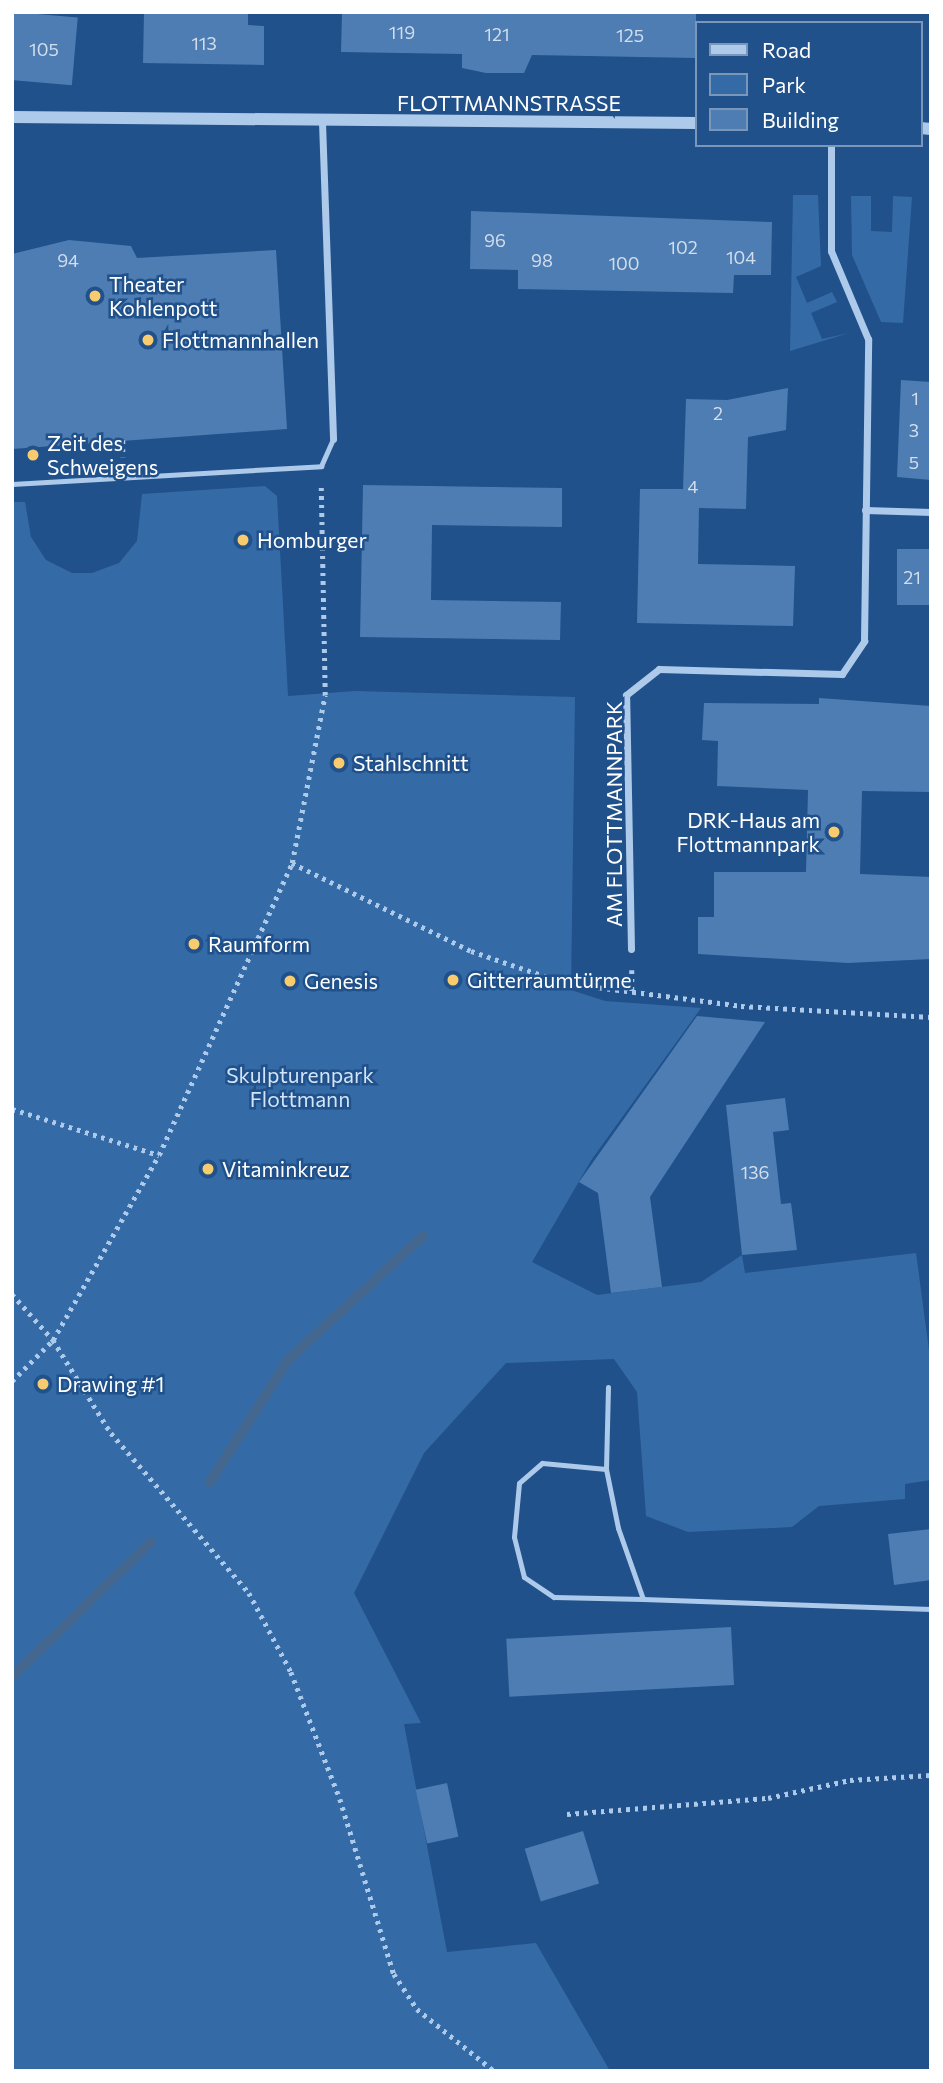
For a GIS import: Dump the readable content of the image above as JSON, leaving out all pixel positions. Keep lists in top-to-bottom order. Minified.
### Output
{"streets":{"street":["FLOTTMANNSTRASSE","AM FLOTTMANNPARK"]},"parks":["Skulpturenpark Flottmann"],"places":["Theater Kohlenpott","Flottmannhallen","Zeit des Schweigens","Homburger","Stahlschnitt","DRK-Haus am Flottmannpark","Raumform","Gitterraumtürme","Genesis","Vitaminkreuz","Drawing #1"],"house_numbers":["119","121","125","113","105","96","102","104","94","98","100","1","2","3","5","4","21","136"],"legend":["Road","Park","Building"]}
